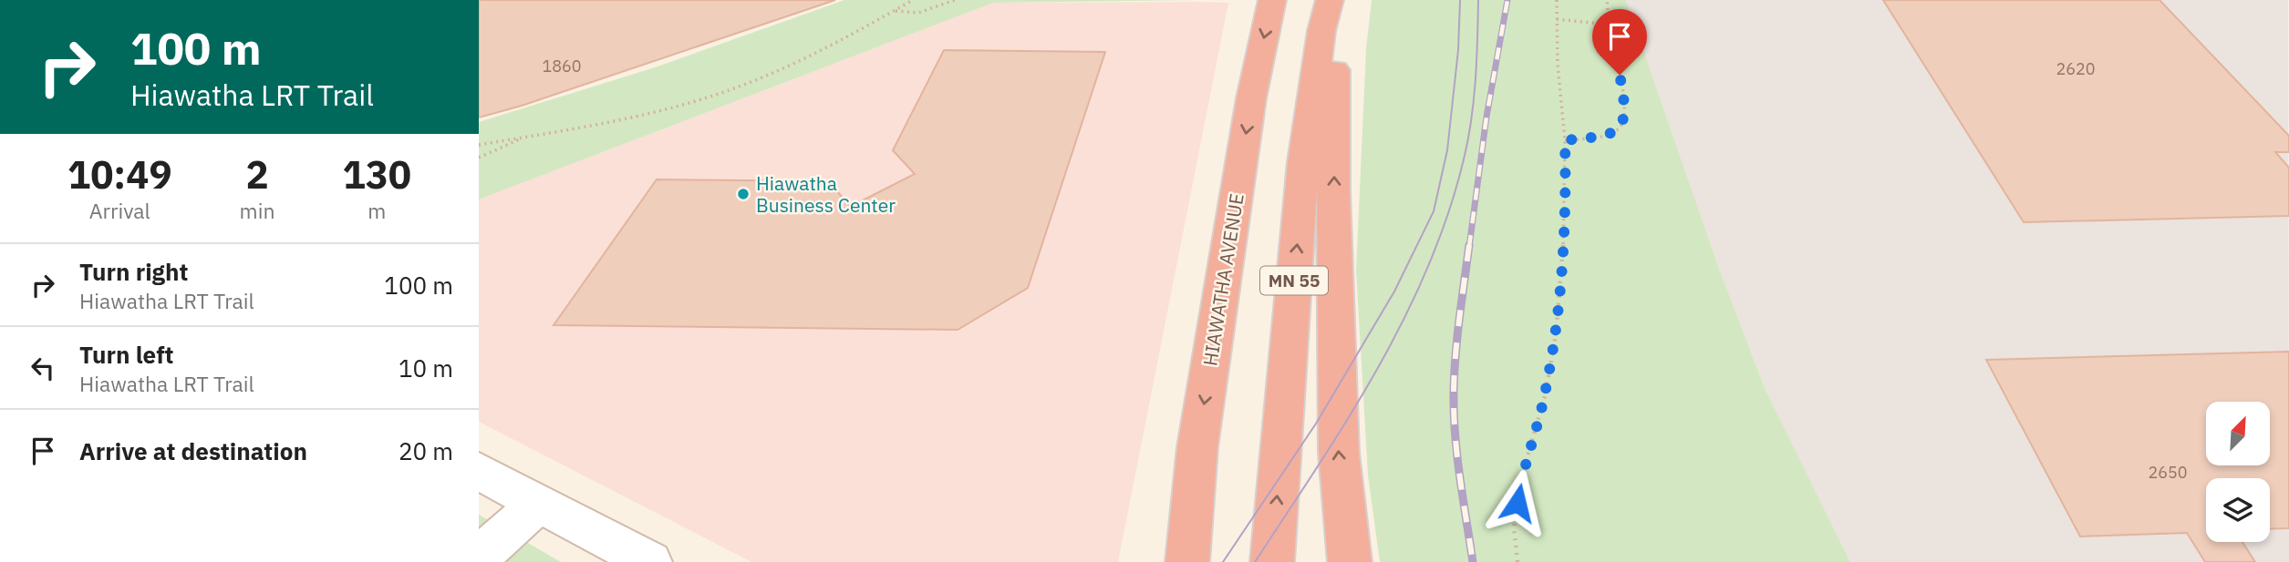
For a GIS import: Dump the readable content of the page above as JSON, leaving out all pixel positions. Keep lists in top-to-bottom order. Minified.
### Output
{"streets":{"highway":["HIAWATHA AVENUE","MN 55"]},"places":["Hiawatha Business Center"],"house_numbers":["1860","2620","2650"],"north":"top right","page":{"turn":["100 m","Hiawatha LRT Trail"],"eta":["10:49","Arrival","2","min","130","m"],"list":[{"name":"Turn right","note":"Hiawatha LRT Trail","value":"100 m"},{"name":"Turn left","note":"Hiawatha LRT Trail","value":"10 m"},{"name":"Arrive at destination","value":"20 m"}]}}
